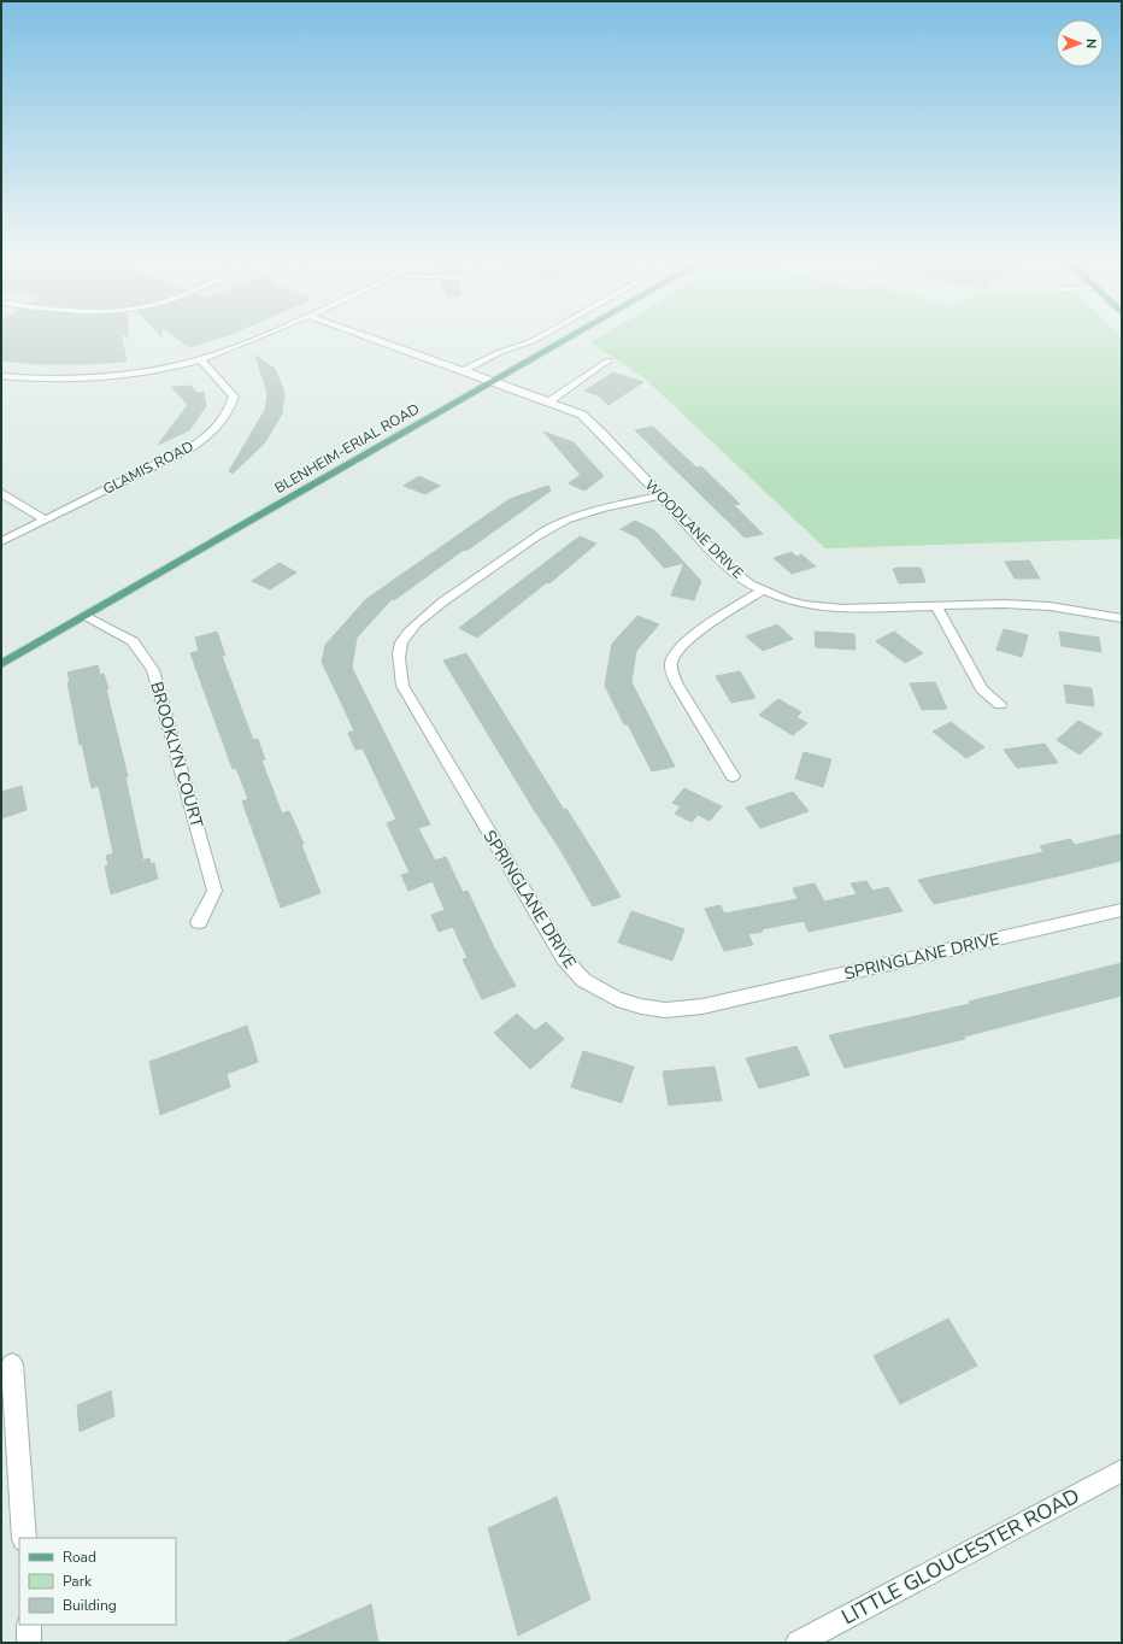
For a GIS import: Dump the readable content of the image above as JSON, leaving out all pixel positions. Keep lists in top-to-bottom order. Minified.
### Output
{"streets":{"main road":["BLENHEIM-ERIAL ROAD"],"street":["GLAMIS ROAD","WOODLANE DRIVE","BROOKLYN COURT","SPRINGLANE DRIVE","LITTLE GLOUCESTER ROAD"]},"crossings":[["BLENHEIM-ERIAL ROAD","WOODLANE DRIVE"],["BLENHEIM-ERIAL ROAD","BROOKLYN COURT"],["WOODLANE DRIVE","SPRINGLANE DRIVE"]],"legend":["Road","Park","Building"],"north":"right"}
